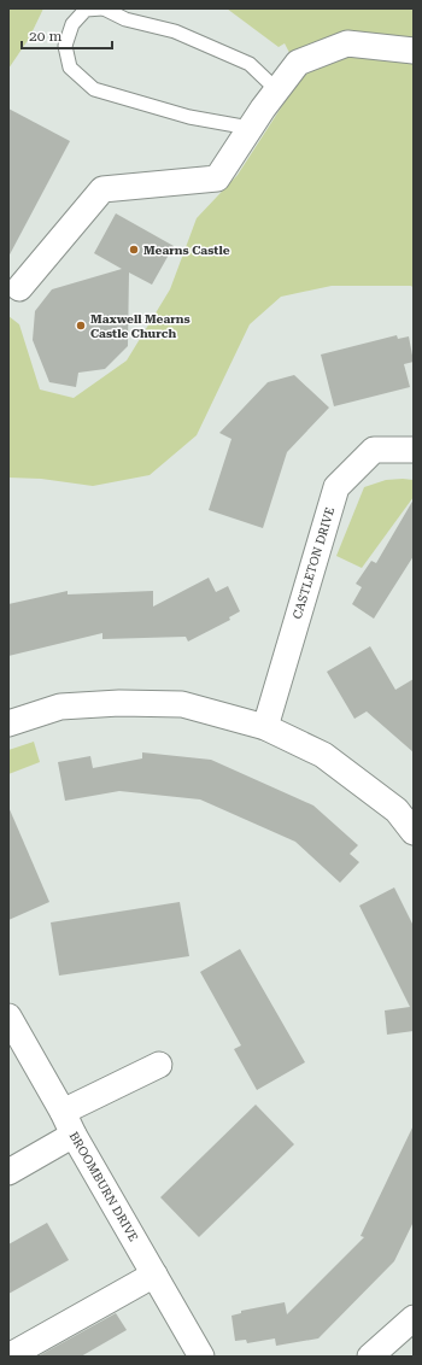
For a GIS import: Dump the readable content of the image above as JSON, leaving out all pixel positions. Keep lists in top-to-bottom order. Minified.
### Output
{"streets":{"street":["CASTLETON DRIVE","BROOMBURN DRIVE"]},"places":["Mearns Castle","Maxwell Mearns Castle Church"],"scale_bar":"20 m"}
